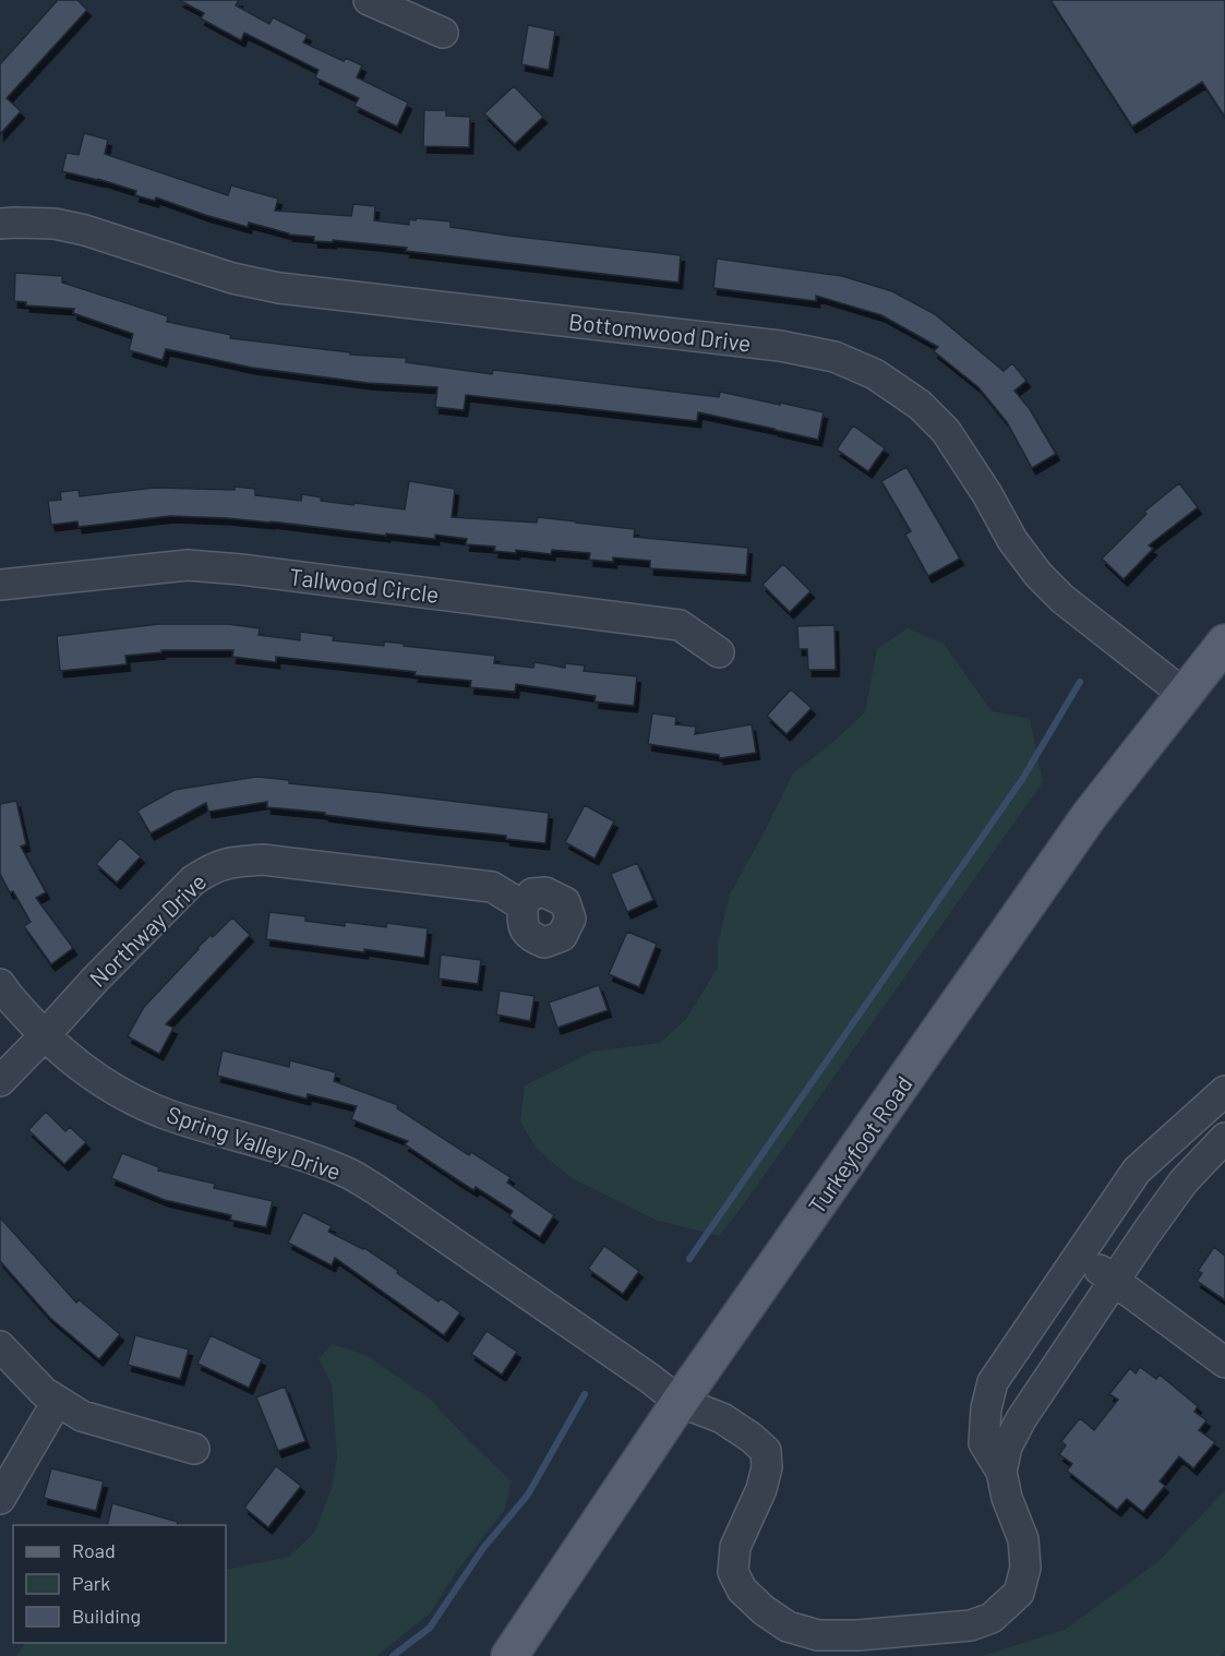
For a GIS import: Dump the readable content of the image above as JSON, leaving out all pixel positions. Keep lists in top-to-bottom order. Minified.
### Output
{"streets":{"main road":["Turkeyfoot Road"],"street":["Bottomwood Drive","Tallwood Circle","Northway Drive","Spring Valley Drive"]},"crossings":[["Bottomwood Drive","Turkeyfoot Road"],["Northway Drive","Spring Valley Drive"],["Spring Valley Drive","Turkeyfoot Road"]],"legend":["Road","Park","Building"]}
